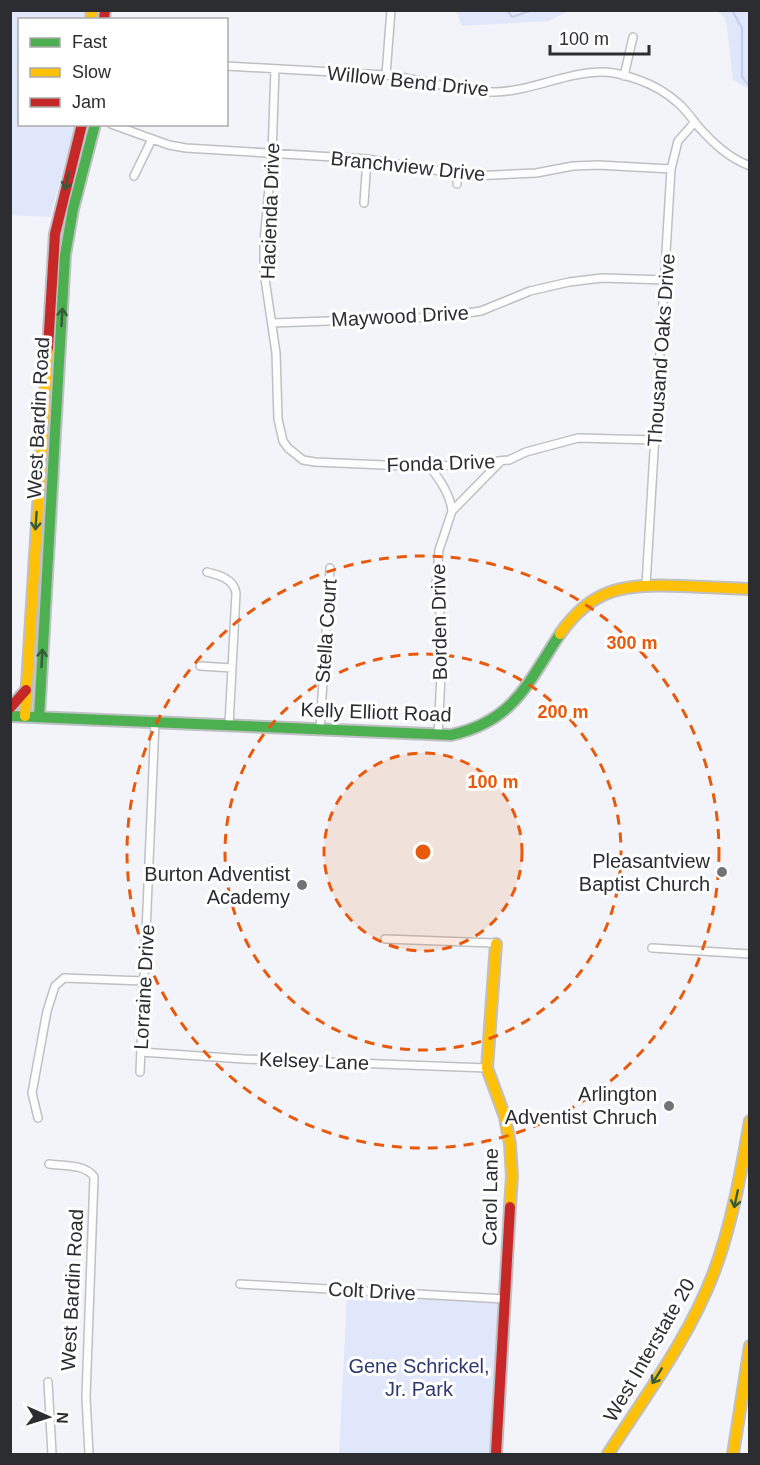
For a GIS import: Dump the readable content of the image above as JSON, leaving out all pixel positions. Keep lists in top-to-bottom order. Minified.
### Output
{"streets":{"main road":["West Bardin Road","Kelly Elliott Road","Carol Lane","West Interstate 20"],"street":["Willow Bend Drive","Branchview Drive","Hacienda Drive","Maywood Drive","Thousand Oaks Drive","Fonda Drive","Borden Drive","Stella Court","Lorraine Drive","Kelsey Lane","Colt Drive"]},"crossings":[["Willow Bend Drive","Hacienda Drive"],["Willow Bend Drive","Thousand Oaks Drive"],["Branchview Drive","Hacienda Drive"],["Branchview Drive","Thousand Oaks Drive"],["Hacienda Drive","Maywood Drive"],["Hacienda Drive","Fonda Drive"],["Maywood Drive","Thousand Oaks Drive"],["Thousand Oaks Drive","Fonda Drive"],["Thousand Oaks Drive","Kelly Elliott Road"],["West Bardin Road","Kelly Elliott Road"],["Fonda Drive","Borden Drive"],["Borden Drive","Kelly Elliott Road"],["Stella Court","Kelly Elliott Road"],["Kelly Elliott Road","Lorraine Drive"],["Lorraine Drive","Kelsey Lane"],["Kelsey Lane","Carol Lane"],["Carol Lane","Colt Drive"]],"one_way":["West Interstate 20"],"parks":["Gene Schrickel, Jr. Park"],"places":["Pleasantview Baptist Church","Burton Adventist Academy","Arlington Adventist Chruch"],"legend":["Fast","Slow","Jam"],"scale_bar":"100 m","north":"right","rings":["300 m","200 m","100 m"]}
